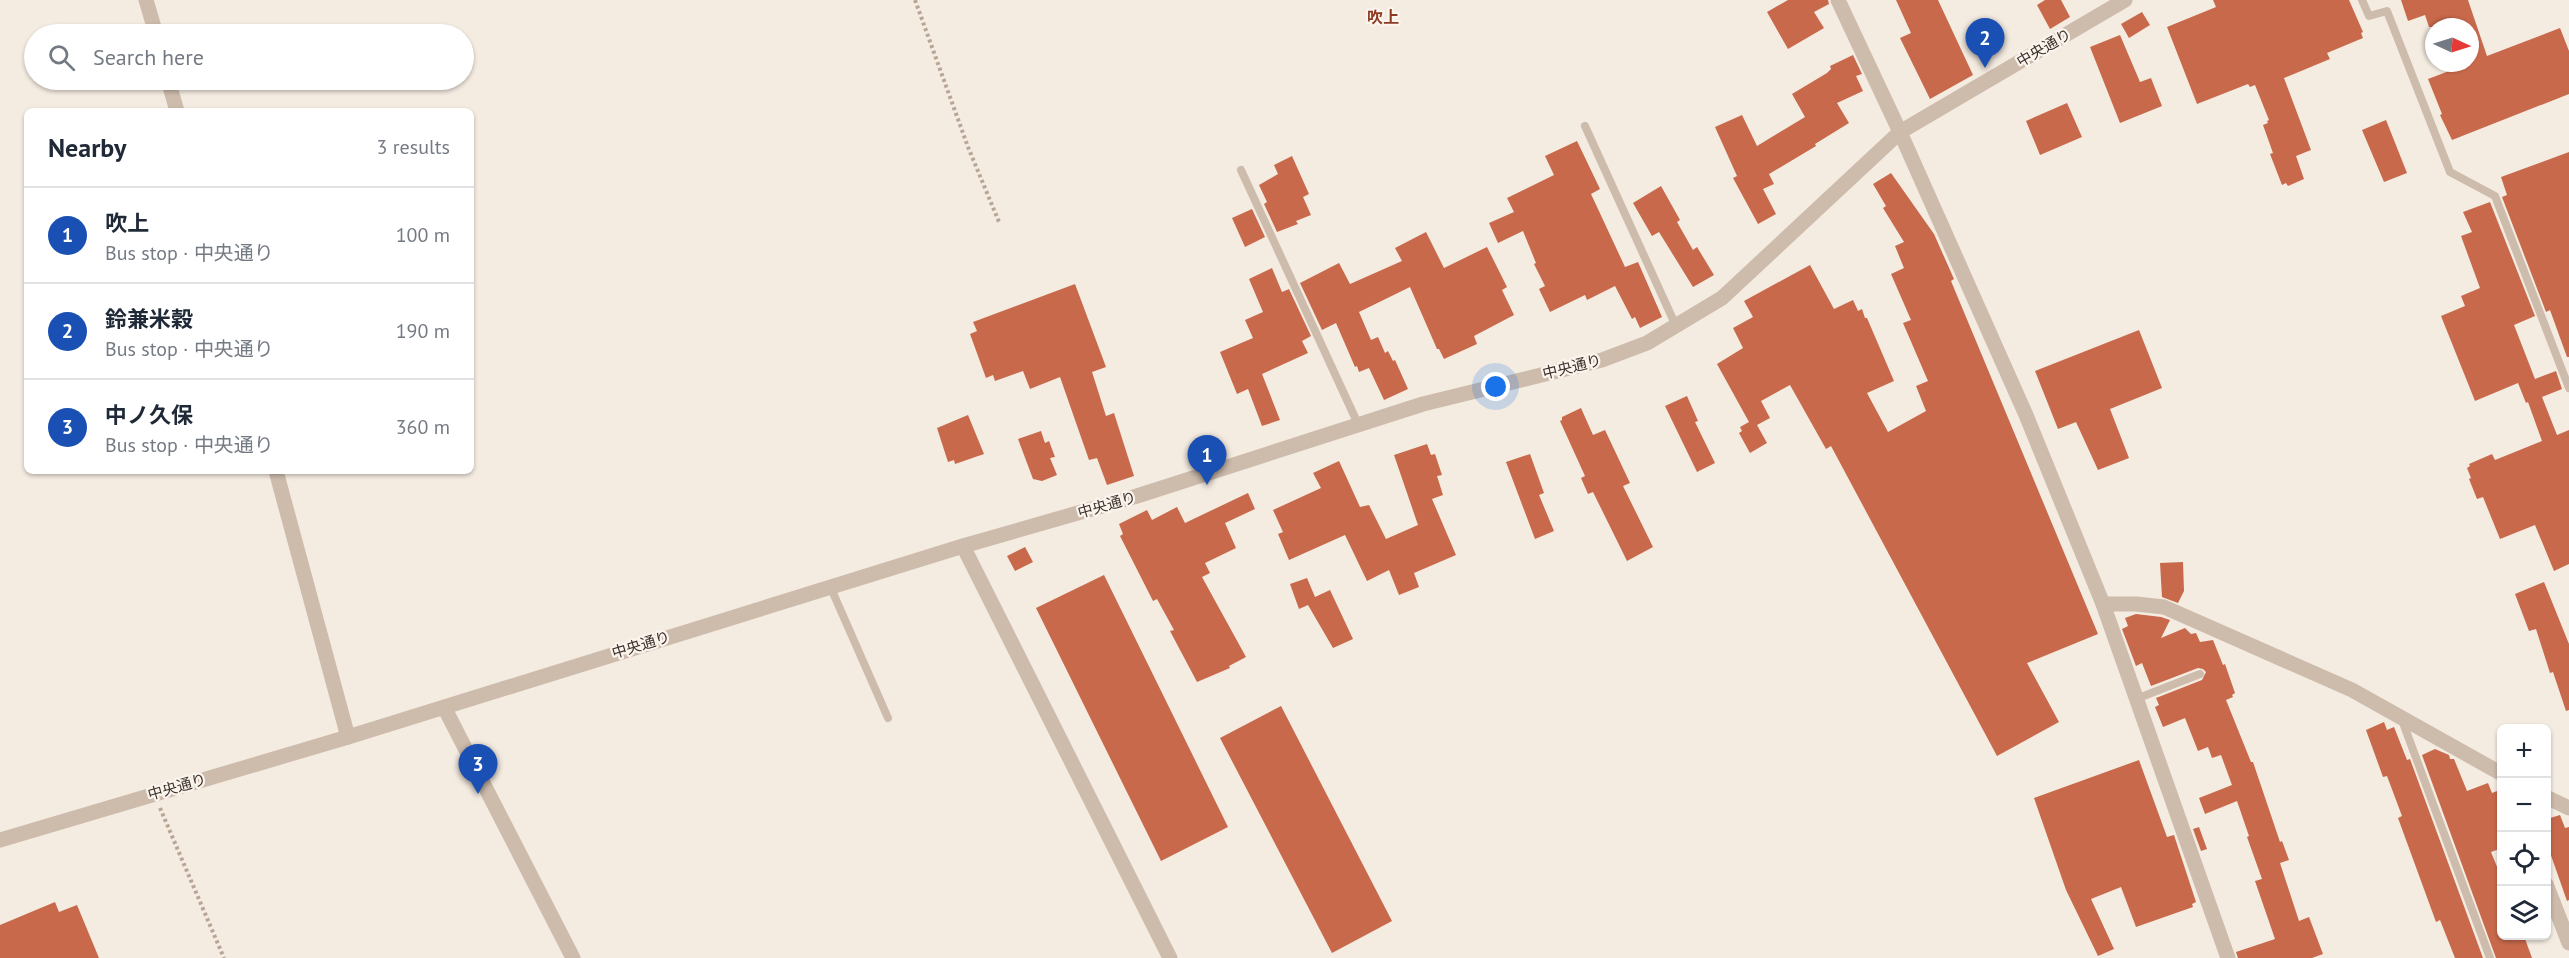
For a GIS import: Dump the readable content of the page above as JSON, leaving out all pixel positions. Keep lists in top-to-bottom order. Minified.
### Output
{"streets":{"street":["中央通り"]},"districts":["吹上"],"north":"right","page":{"pins":["2","1","3"],"search":"Search here","heading":["Nearby","3 results"],"list":[{"mark":"1","name":"吹上","note":"Bus stop · 中央通り","value":"100 m"},{"mark":"2","name":"鈴兼米穀","note":"Bus stop · 中央通り","value":"190 m"},{"mark":"3","name":"中ノ久保","note":"Bus stop · 中央通り","value":"360 m"}],"map_buttons":["+","−"]}}
